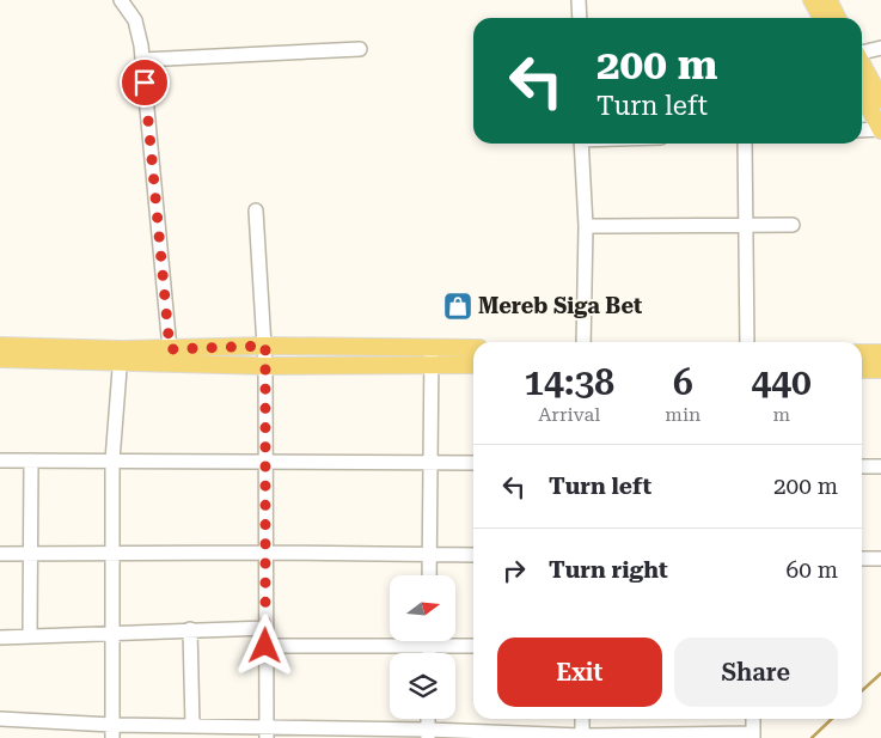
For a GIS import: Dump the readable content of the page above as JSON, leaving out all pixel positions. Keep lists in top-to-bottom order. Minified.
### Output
{"places":{"shop":["Mereb Siga Bet"]},"north":"right","page":{"turn":["200 m","Turn left"],"eta":["14:38","Arrival","6","min","440","m"],"list":[{"name":"Turn left","value":"200 m"},{"name":"Turn right","value":"60 m"}],"buttons":["Exit","Share"]}}
